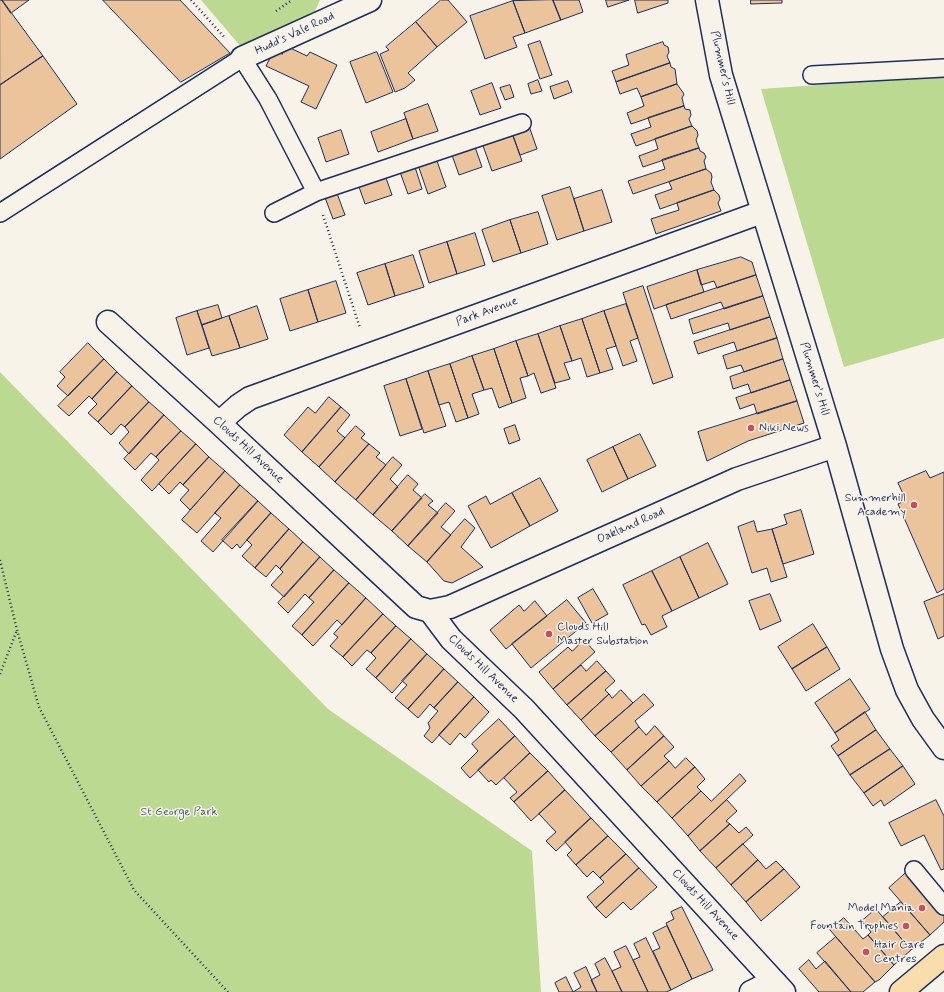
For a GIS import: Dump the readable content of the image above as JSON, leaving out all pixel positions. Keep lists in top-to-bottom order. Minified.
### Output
{"streets":{"street":["Hudd's Vale Road","Plummer's Hill","Park Avenue","Clouds Hill Avenue","Oakland Road"]},"crossings":[["Plummer's Hill","Park Avenue"],["Plummer's Hill","Oakland Road"],["Park Avenue","Clouds Hill Avenue"],["Clouds Hill Avenue","Oakland Road"]],"parks":["St George Park"],"places":["Niki News","Summerhill Academy","Clouds Hill Master Substation","Model Mania","Fountain Trophies","Hair Care Centres"]}
